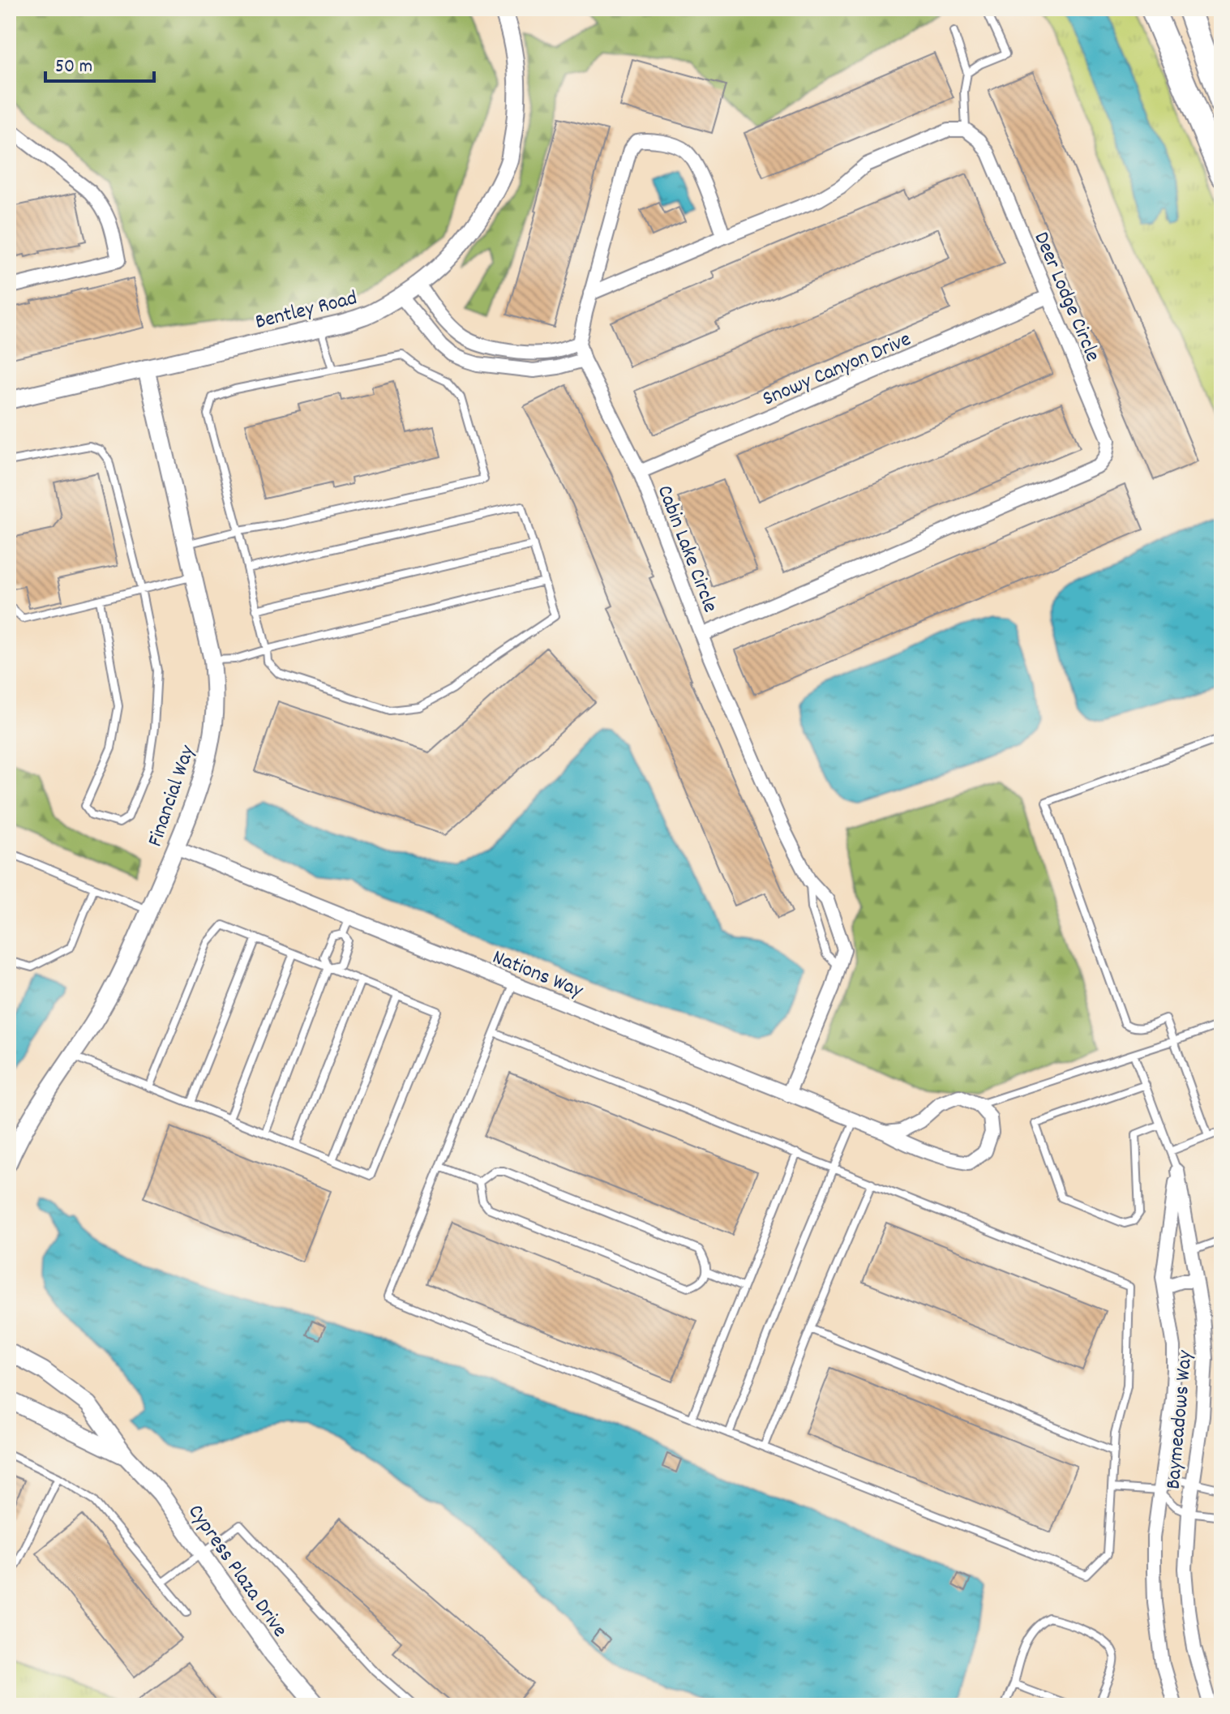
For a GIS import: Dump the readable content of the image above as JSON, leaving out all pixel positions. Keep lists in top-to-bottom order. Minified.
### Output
{"streets":{"street":["Deer Lodge Circle","Bentley Road","Snowy Canyon Drive","Cabin Lake Circle","Financial Way","Nations Way","Baymeadows Way","Cypress Plaza Drive"]},"crossings":[["Deer Lodge Circle","Snowy Canyon Drive"],["Deer Lodge Circle","Cabin Lake Circle"],["Bentley Road","Financial Way"],["Snowy Canyon Drive","Cabin Lake Circle"],["Cabin Lake Circle","Nations Way"],["Financial Way","Nations Way"]],"scale_bar":"50 m"}
